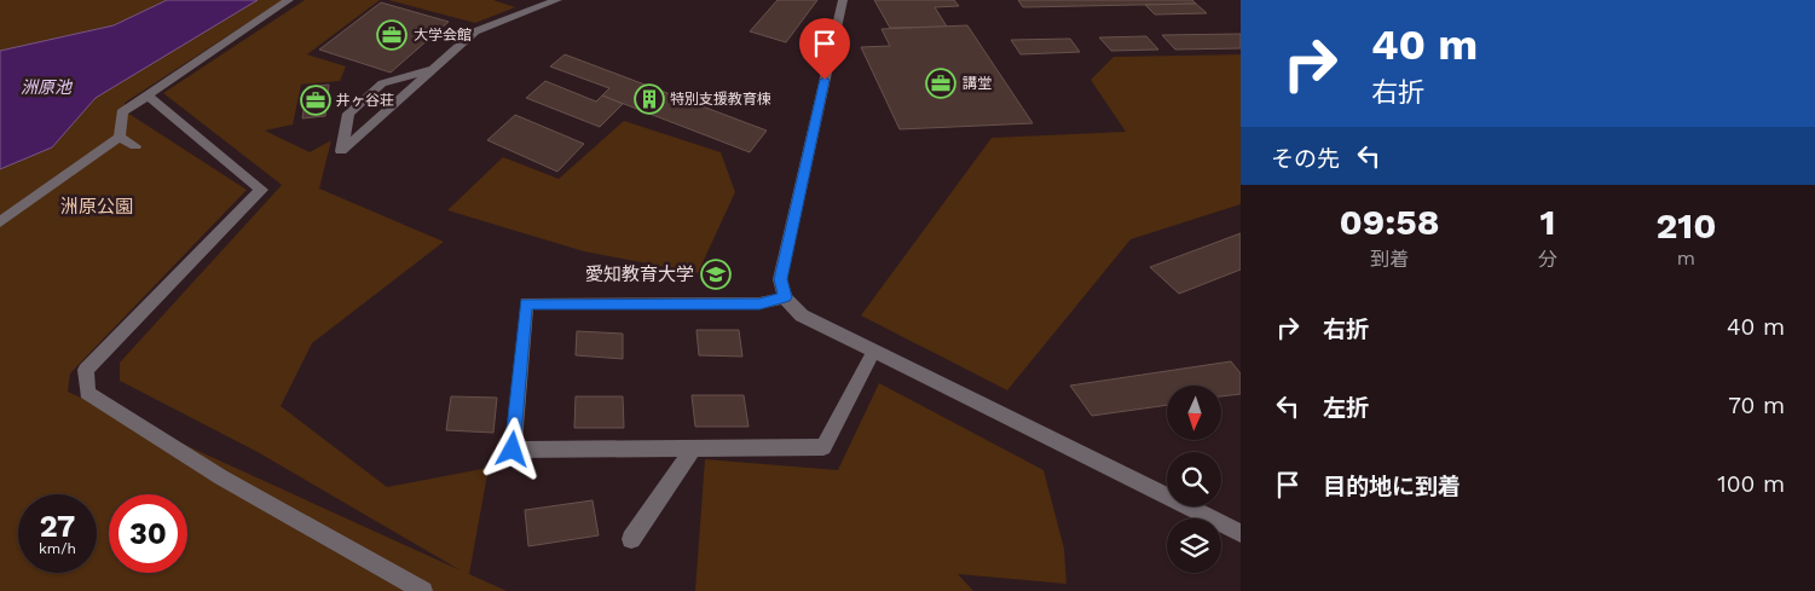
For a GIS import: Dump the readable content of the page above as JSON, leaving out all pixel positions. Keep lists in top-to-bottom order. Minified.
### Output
{"water":["洲原池"],"parks":["洲原公園"],"places":{"office":["大学会館","講堂","井ヶ谷荘"],"building":["特別支援教育棟"],"school or university":["愛知教育大学"]},"north":"bottom","page":{"turn":["40 m","右折"],"then":"その先","eta":["09:58","到着","1","分","210","m"],"list":[{"name":"右折","value":"40 m"},{"name":"左折","value":"70 m"},{"name":"目的地に到着","value":"100 m"}],"speed":"27 km/h","limit":"30"}}
